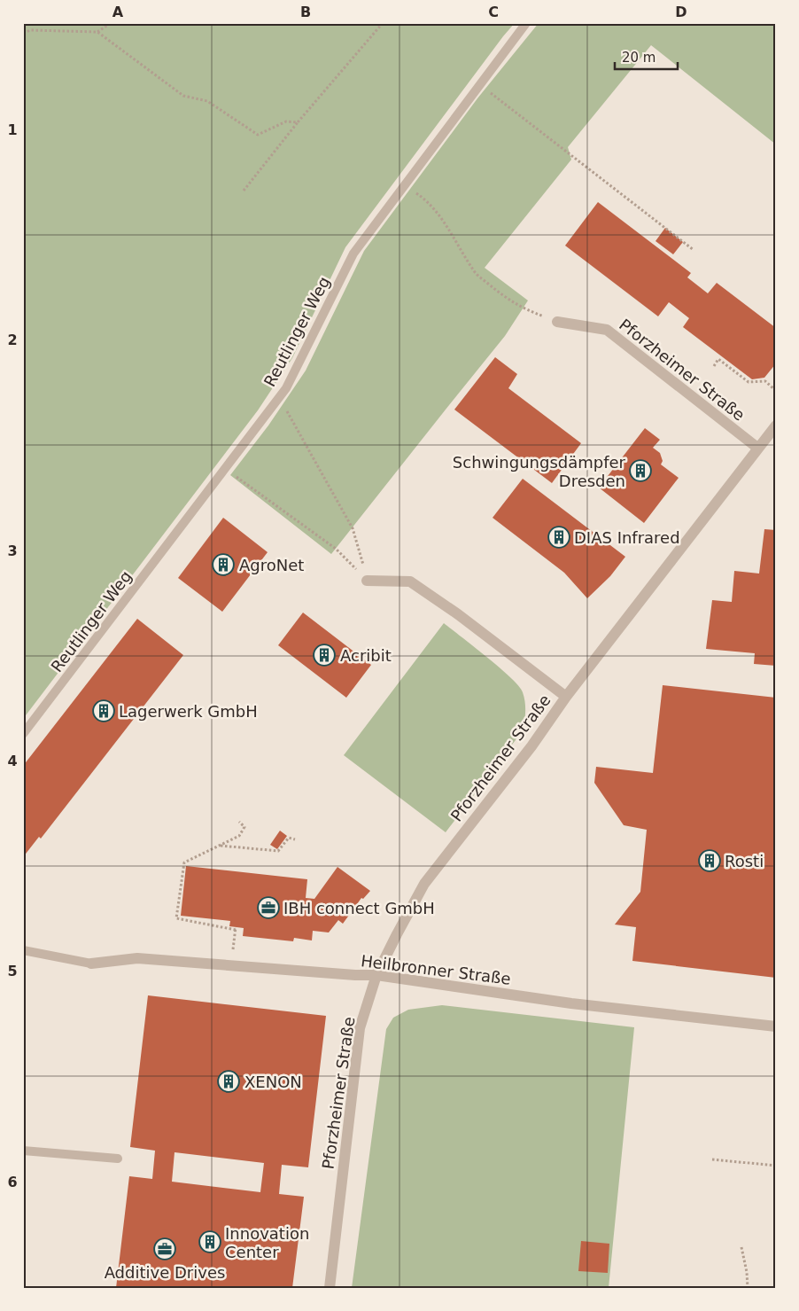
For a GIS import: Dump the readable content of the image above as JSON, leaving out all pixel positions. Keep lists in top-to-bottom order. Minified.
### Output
{"streets":{"street":["Pforzheimer Straße","Heilbronner Straße"],"lane":["Reutlinger Weg"]},"crossings":[["Pforzheimer Straße","Heilbronner Straße"]],"places":{"building":["Schwingungsdämpfer Dresden","DIAS Infrared","AgroNet","Acribit","Lagerwerk GmbH","Rosti","XENON","Innovation Center"],"office":["IBH connect GmbH","Additive Drives"]},"scale_bar":"20 m","grid":{"columns":["A","B","C","D"],"rows":["1","2","3","4","5","6"]}}
